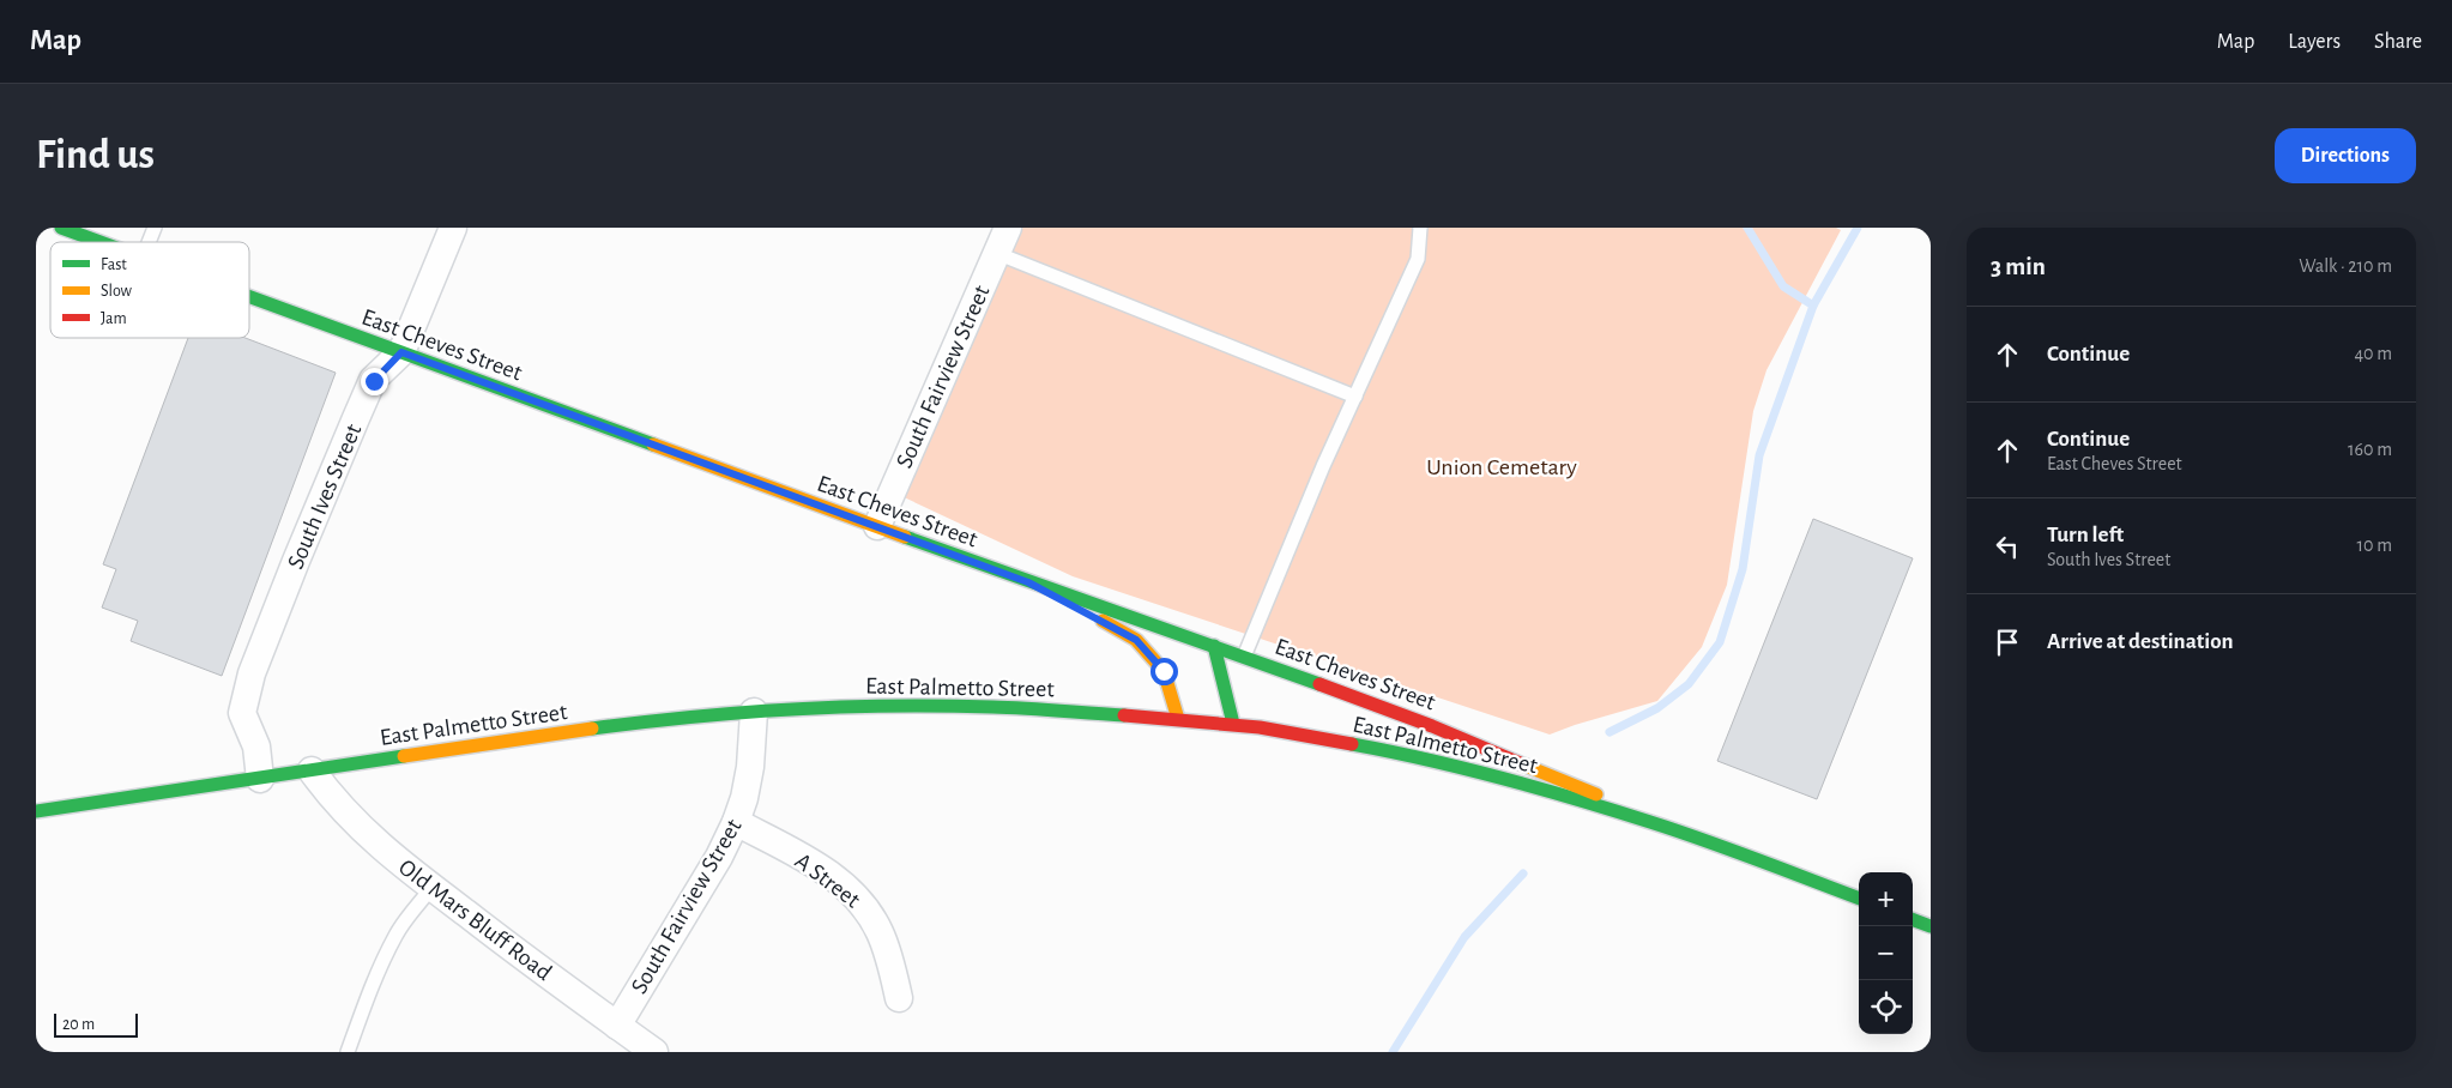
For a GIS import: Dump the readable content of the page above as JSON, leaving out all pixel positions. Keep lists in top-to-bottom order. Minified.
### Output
{"streets":{"main road":["East Cheves Street","East Palmetto Street"],"street":["South Fairview Street","South Ives Street","A Street","Old Mars Bluff Road"]},"crossings":[["East Cheves Street","South Fairview Street"],["East Cheves Street","South Ives Street"],["East Cheves Street","East Palmetto Street"],["South Fairview Street","East Palmetto Street"],["South Fairview Street","A Street"],["South Fairview Street","Old Mars Bluff Road"],["South Ives Street","East Palmetto Street"],["East Palmetto Street","Old Mars Bluff Road"]],"parks":["Union Cemetary"],"legend":["Fast","Slow","Jam"],"scale_bar":"20 m","page":{"header":"Map","nav":["Map","Layers","Share"],"buttons":"Directions","title":"Find us","heading":["3 min","Walk · 210 m"],"list":[["Continue","40 m"],["Continue","East Cheves Street","160 m"],["Turn left","South Ives Street","10 m"],"Arrive at destination"],"map_buttons":["+","−"],"scale":"20 m"}}
